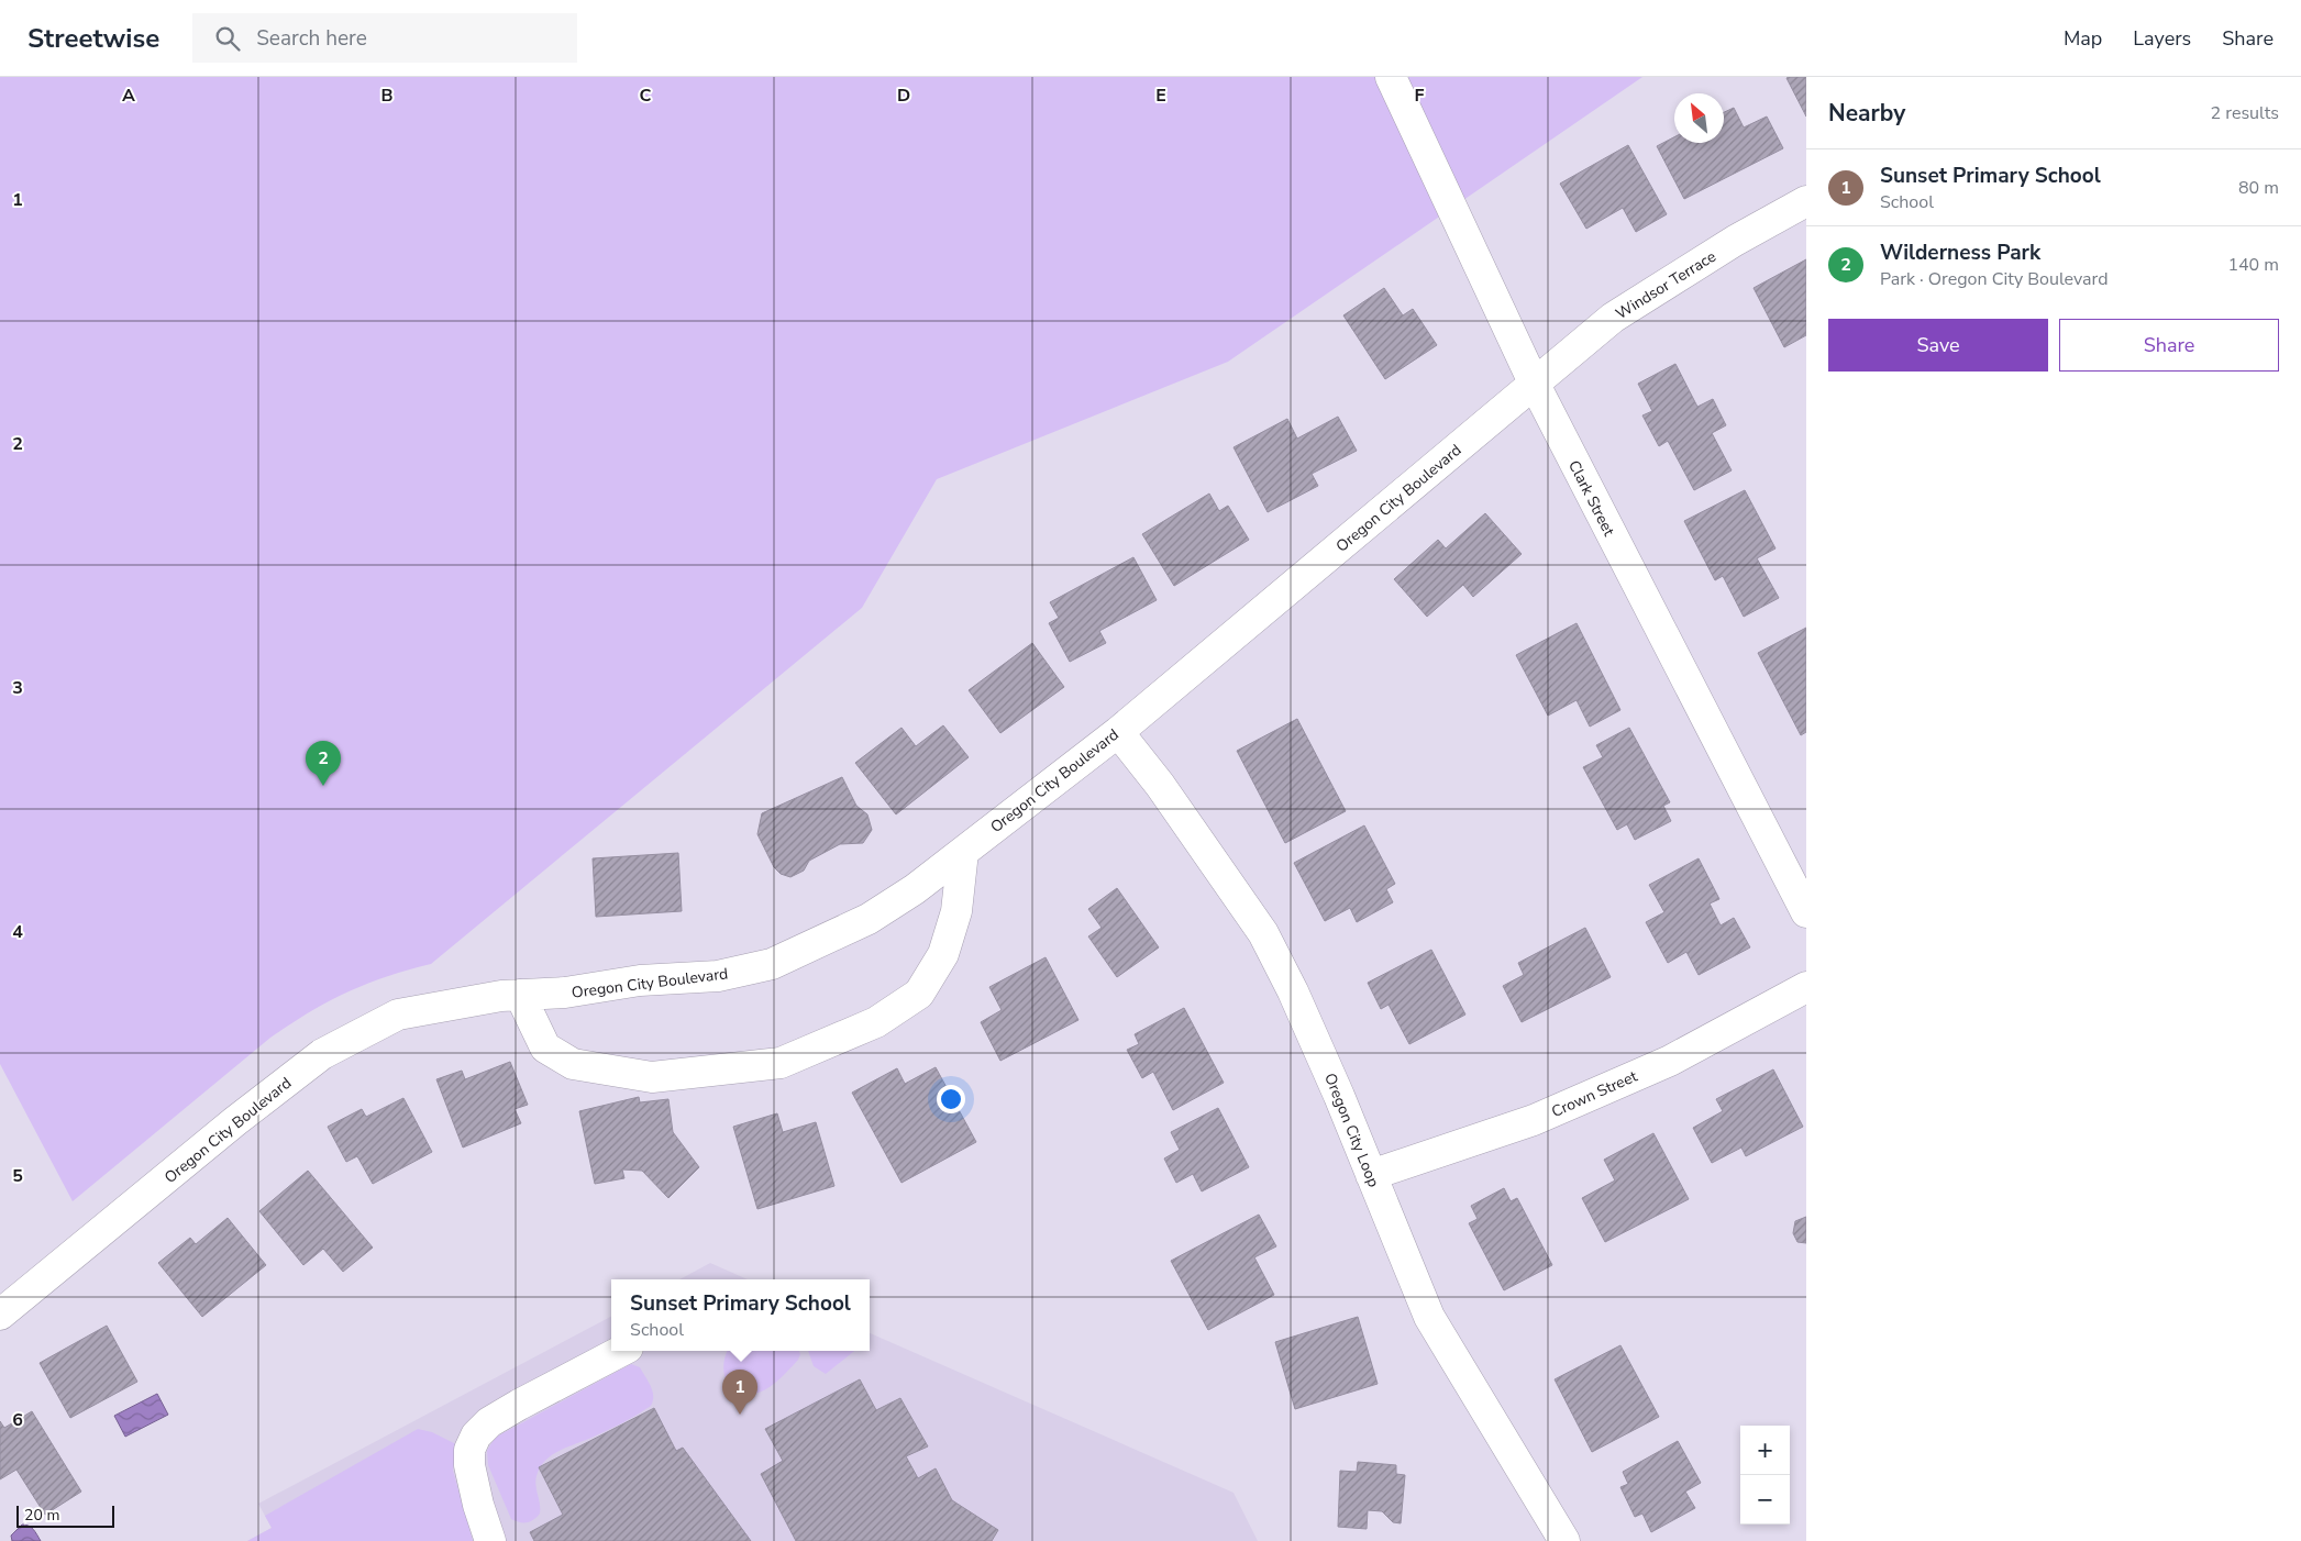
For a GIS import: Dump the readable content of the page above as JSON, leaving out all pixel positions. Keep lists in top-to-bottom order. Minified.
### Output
{"streets":{"street":["Windsor Terrace","Oregon City Boulevard","Clark Street","Crown Street","Oregon City Loop"]},"crossings":[["Windsor Terrace","Oregon City Boulevard"],["Windsor Terrace","Clark Street"],["Oregon City Boulevard","Clark Street"],["Oregon City Boulevard","Oregon City Loop"],["Crown Street","Oregon City Loop"]],"scale_bar":"20 m","north":"top left","page":{"header":"Streetwise","search":"Search here","nav":["Map","Layers","Share"],"heading":["Nearby","2 results"],"list":[{"mark":"1","name":"Sunset Primary School","note":"School","value":"80 m"},{"mark":"2","name":"Wilderness Park","note":"Park · Oregon City Boulevard","value":"140 m"}],"buttons":["Save","Share"],"pins":["2","1"],"popup":["Sunset Primary School","School"],"map_buttons":["+","−"],"scale":"20 m"},"grid":{"columns":["A","B","C","D","E","F"],"rows":["1","2","3","4","5","6"]}}
